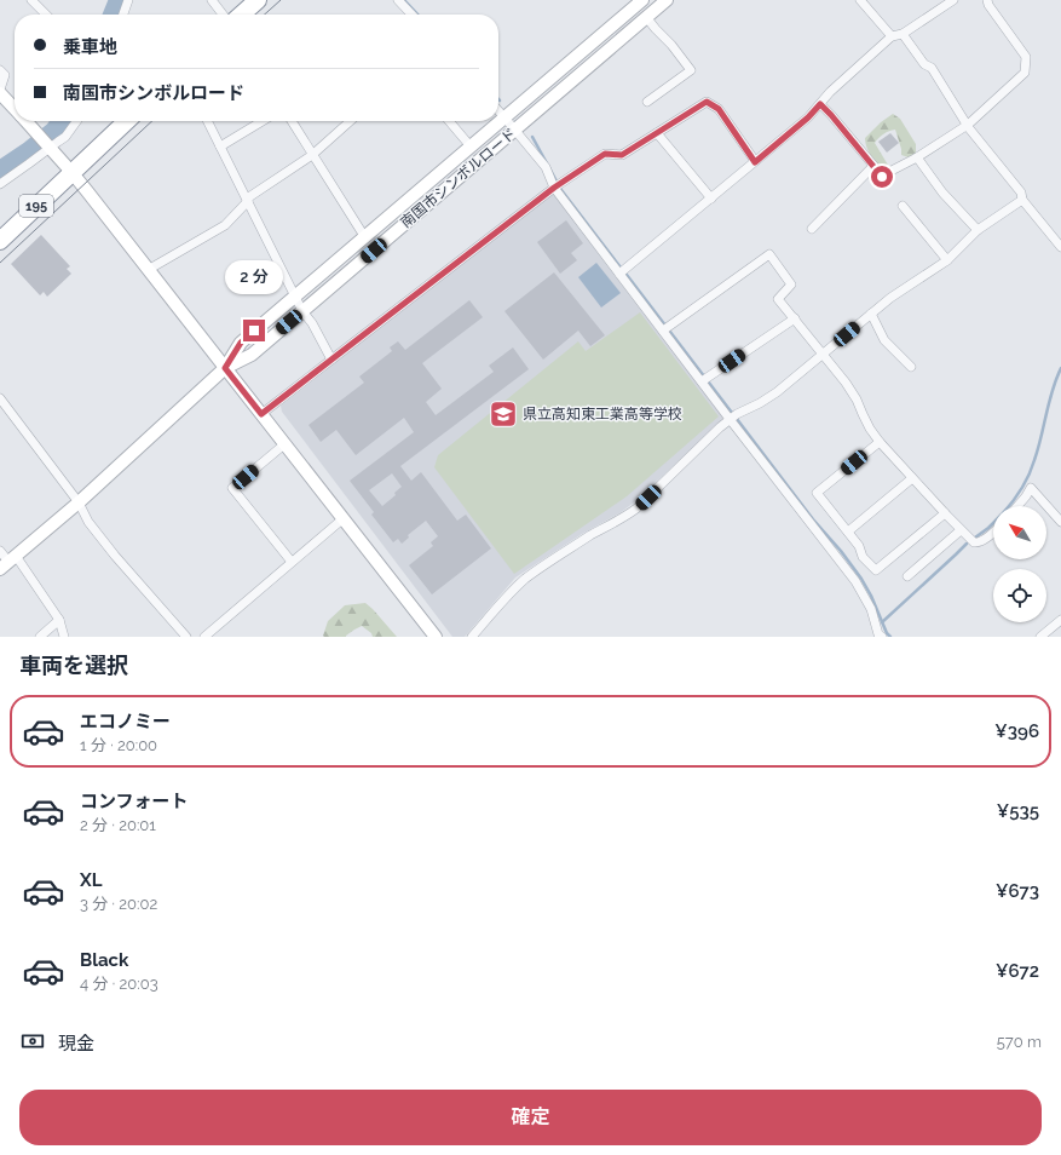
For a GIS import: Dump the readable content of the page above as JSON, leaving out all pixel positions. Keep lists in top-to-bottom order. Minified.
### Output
{"streets":{"highway":["195"],"street":["南国市シンボルロード"]},"places":{"school or university":["県立高知東工業高等学校"]},"north":"top left","page":{"banner":["乗車地","南国市シンボルロード"],"bubble":"2 分","heading":"車両を選択","list":[{"name":"エコノミー","note":"1 分 · 20:00","value":"¥396"},{"name":"コンフォート","note":"2 分 · 20:01","value":"¥535"},{"name":"XL","note":"3 分 · 20:02","value":"¥673"},{"name":"Black","note":"4 分 · 20:03","value":"¥672"}],"pay":["現金","570 m"],"buttons":"確定"}}
